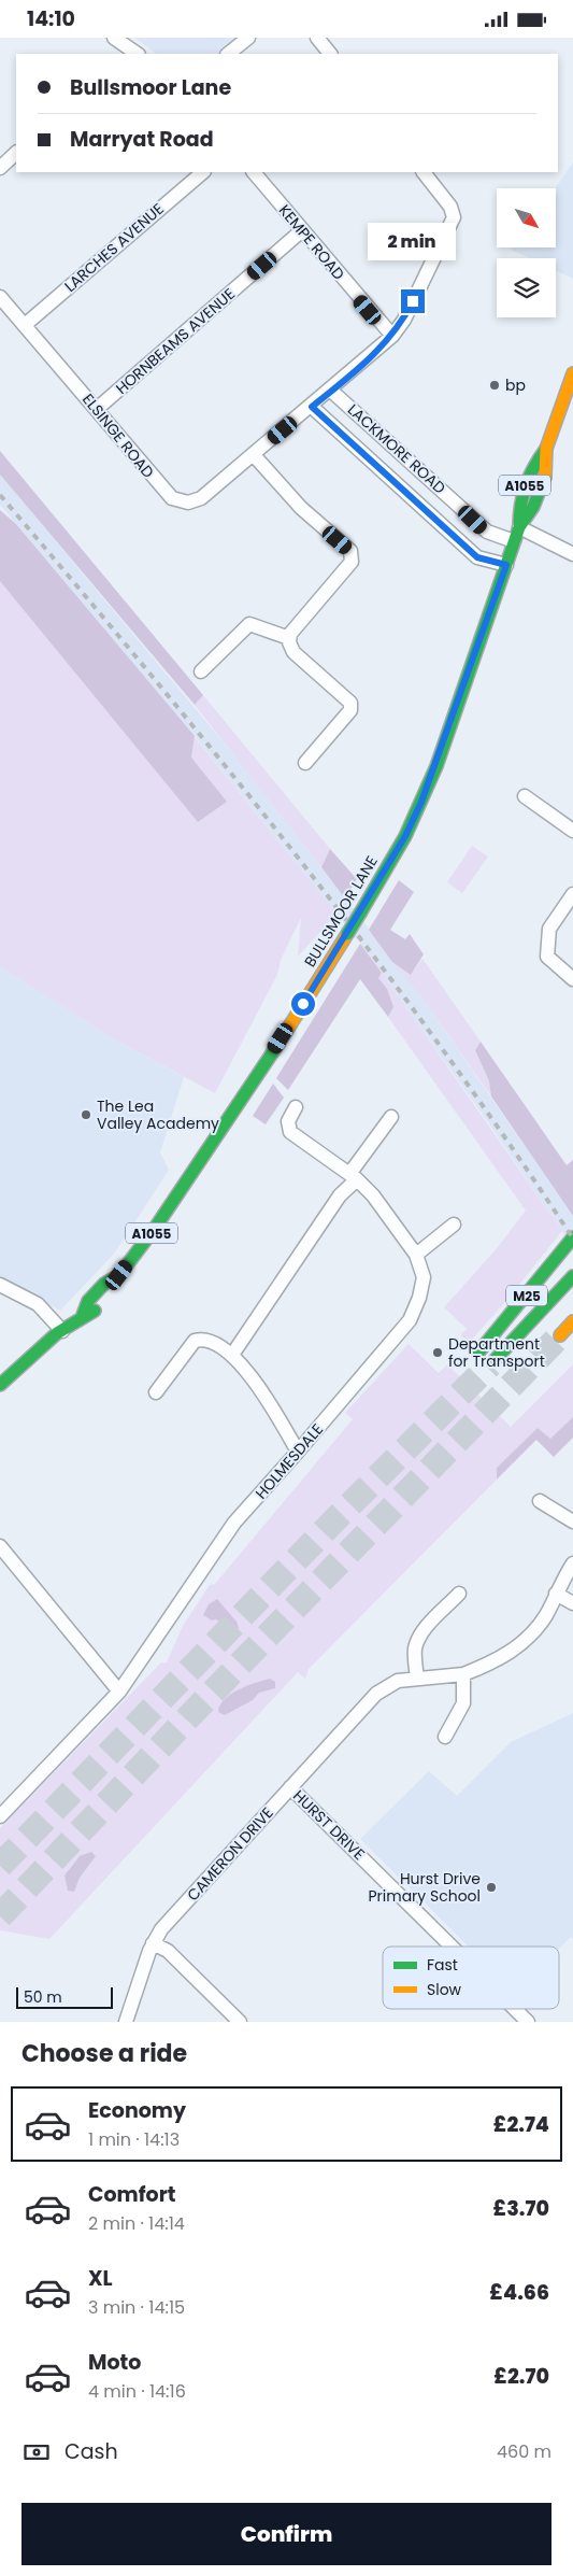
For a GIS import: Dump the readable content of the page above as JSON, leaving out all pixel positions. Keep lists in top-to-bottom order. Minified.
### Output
{"streets":{"main road":["A1055","BULLSMOOR LANE","M25"],"street":["KEMPE ROAD","LARCHES AVENUE","HORNBEAMS AVENUE","ELSINGE ROAD","LACKMORE ROAD","HOLMESDALE","HURST DRIVE","CAMERON DRIVE"]},"crossings":[["KEMPE ROAD","HORNBEAMS AVENUE"],["KEMPE ROAD","ELSINGE ROAD"],["LARCHES AVENUE","ELSINGE ROAD"],["HORNBEAMS AVENUE","ELSINGE ROAD"],["ELSINGE ROAD","LACKMORE ROAD"],["LACKMORE ROAD","BULLSMOOR LANE"],["HURST DRIVE","CAMERON DRIVE"]],"places":["bp","The Lea Valley Academy","Department for Transport","Hurst Drive Primary School"],"legend":["Fast","Slow"],"scale_bar":"50 m","north":"bottom right","page":{"status":"14:10","banner":["Bullsmoor Lane","Marryat Road"],"bubble":"2 min","scale":"50 m","heading":"Choose a ride","list":[{"name":"Economy","note":"1 min · 14:13","value":"£2.74"},{"name":"Comfort","note":"2 min · 14:14","value":"£3.70"},{"name":"XL","note":"3 min · 14:15","value":"£4.66"},{"name":"Moto","note":"4 min · 14:16","value":"£2.70"}],"pay":["Cash","460 m"],"buttons":"Confirm"}}
